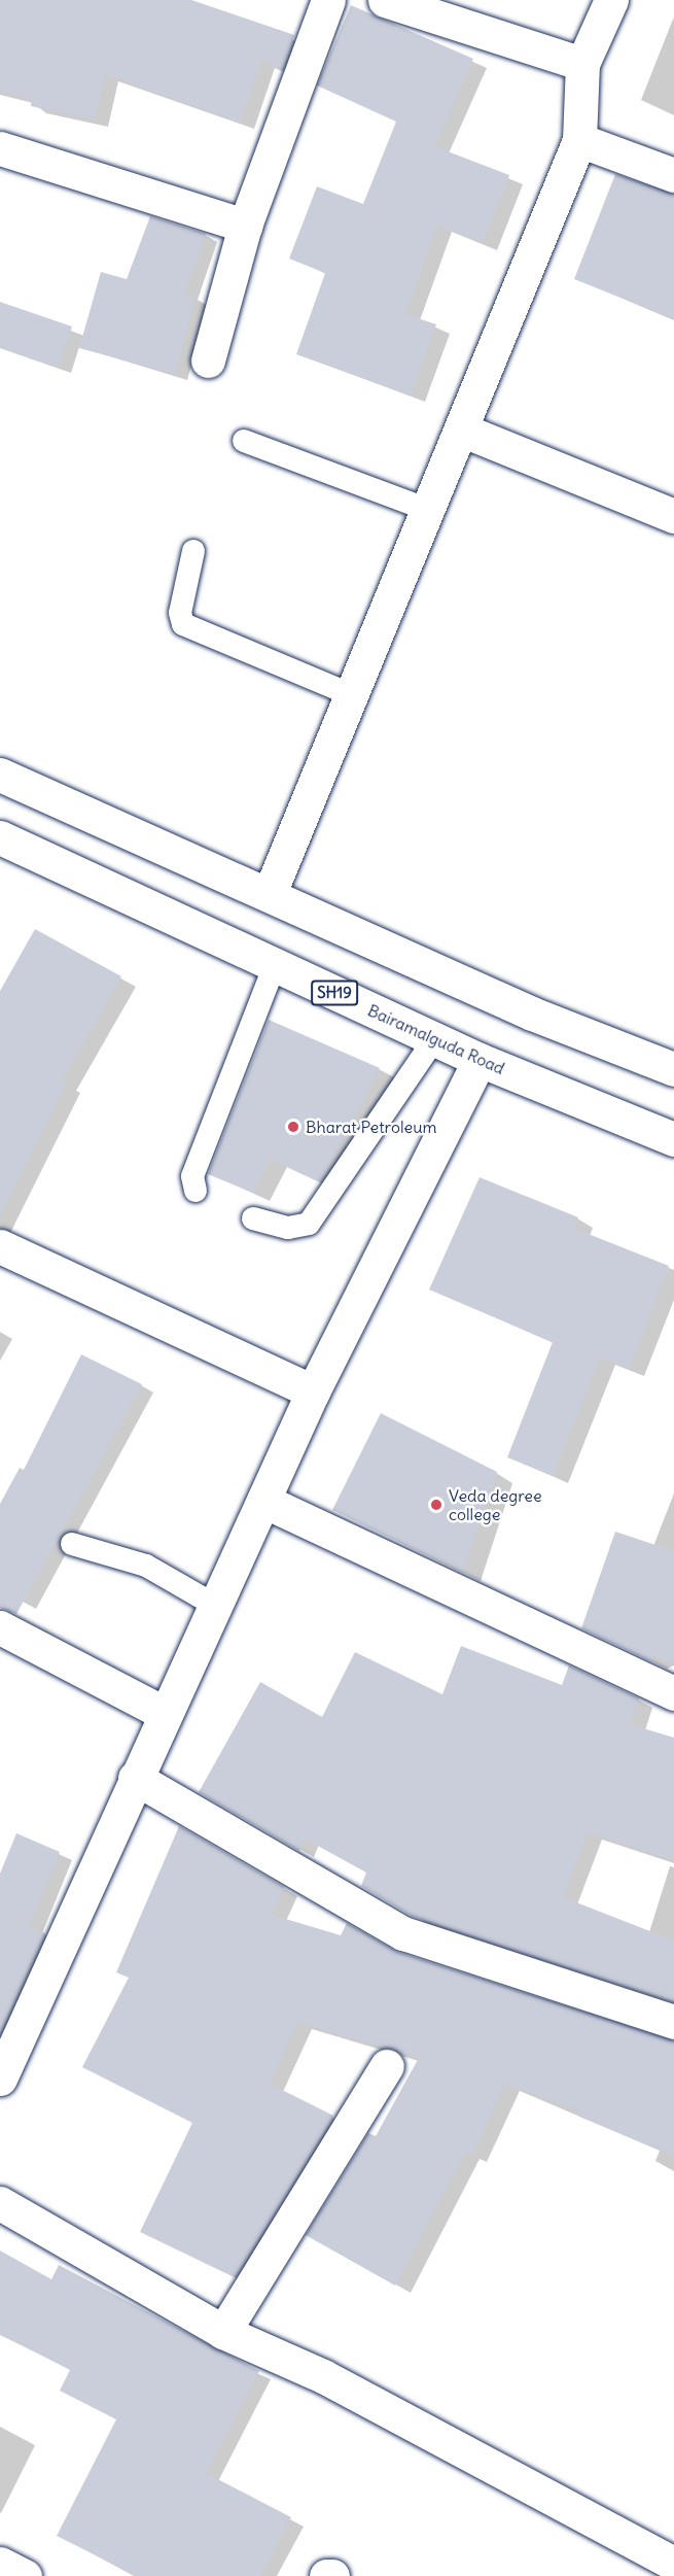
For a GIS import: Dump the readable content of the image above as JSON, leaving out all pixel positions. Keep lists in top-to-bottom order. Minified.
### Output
{"streets":{"street":["SH19","Bairamalguda Road"]},"places":["Bharat Petroleum","Veda degree college"]}
